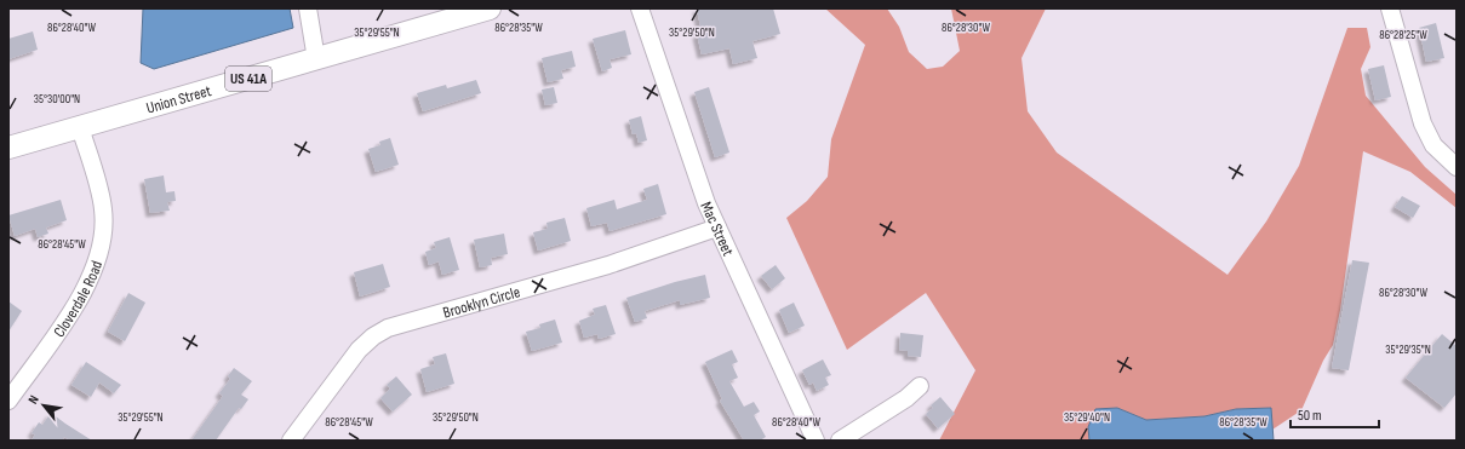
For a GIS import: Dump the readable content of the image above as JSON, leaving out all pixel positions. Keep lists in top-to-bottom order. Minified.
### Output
{"streets":{"main road":["US 41A","Union Street"],"street":["Mac Street","Cloverdale Road","Brooklyn Circle"]},"crossings":[["Union Street","Cloverdale Road"],["Mac Street","Brooklyn Circle"]],"scale_bar":"50 m","north":"top left","coordinates":["86°28'40\"W","86°28'35\"W","86°28'30\"W","35°29'55\"N","35°29'50\"N","86°28'25\"W","35°30'00\"N","86°28'45\"W","35°29'35\"N","35°29'40\"N"]}
